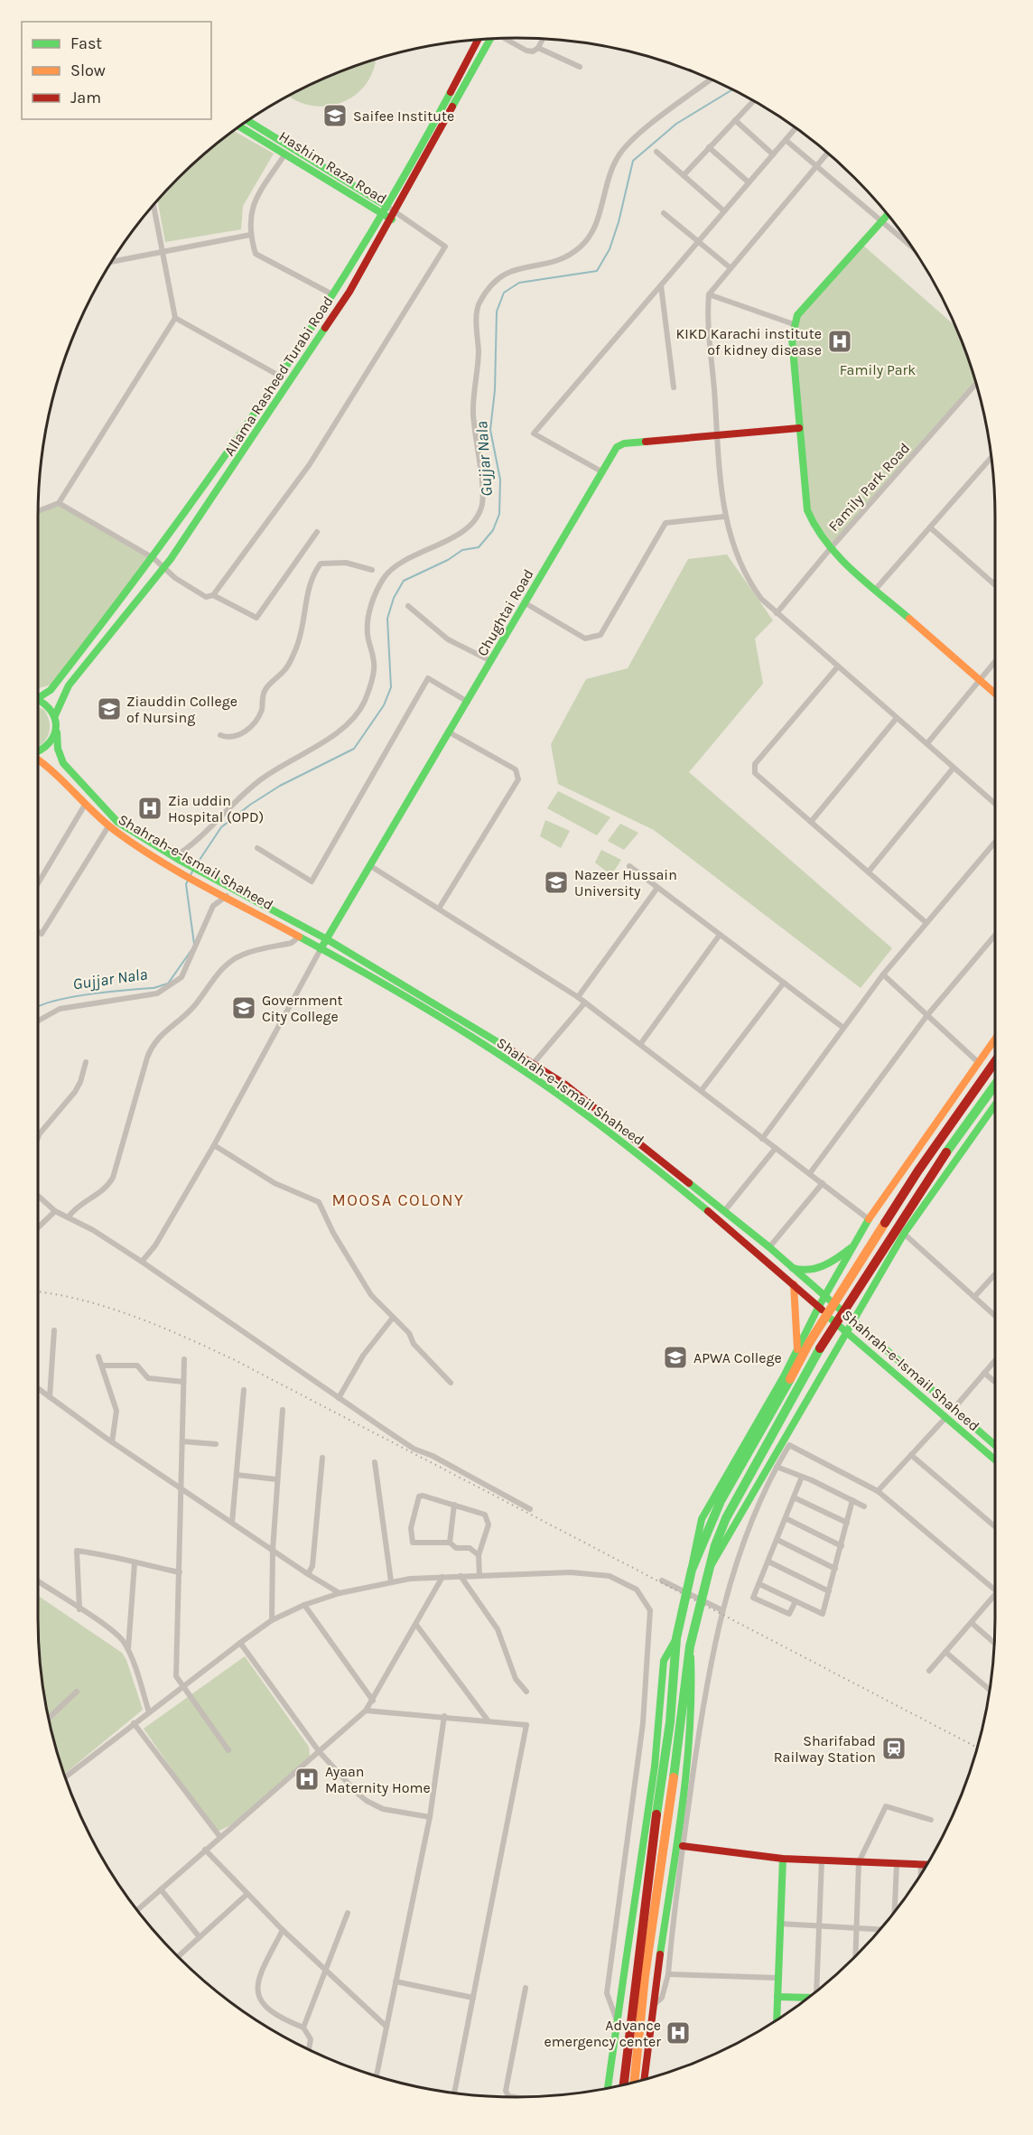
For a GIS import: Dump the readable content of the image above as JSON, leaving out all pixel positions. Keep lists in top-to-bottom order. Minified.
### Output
{"streets":{"main road":["Hashim Raza Road","Allama Rasheed Turabi Road","Chughtai Road","Shahrah-e-Ismail Shaheed"],"street":["Family Park Road"]},"crossings":[["Hashim Raza Road","Allama Rasheed Turabi Road"],["Allama Rasheed Turabi Road","Shahrah-e-Ismail Shaheed"],["Chughtai Road","Shahrah-e-Ismail Shaheed"]],"districts":["MOOSA COLONY"],"water":["Gujjar Nala"],"parks":["Family Park"],"places":{"school or university":["Saifee Institute","Ziauddin College of Nursing","Nazeer Hussain University","Government City College","APWA College"],"hospital":["KIKD Karachi institute of kidney disease","Zia uddin Hospital (OPD)","Ayaan Maternity Home","Advance emergency center"],"station":["Sharifabad Railway Station"]},"legend":["Fast","Slow","Jam"]}
